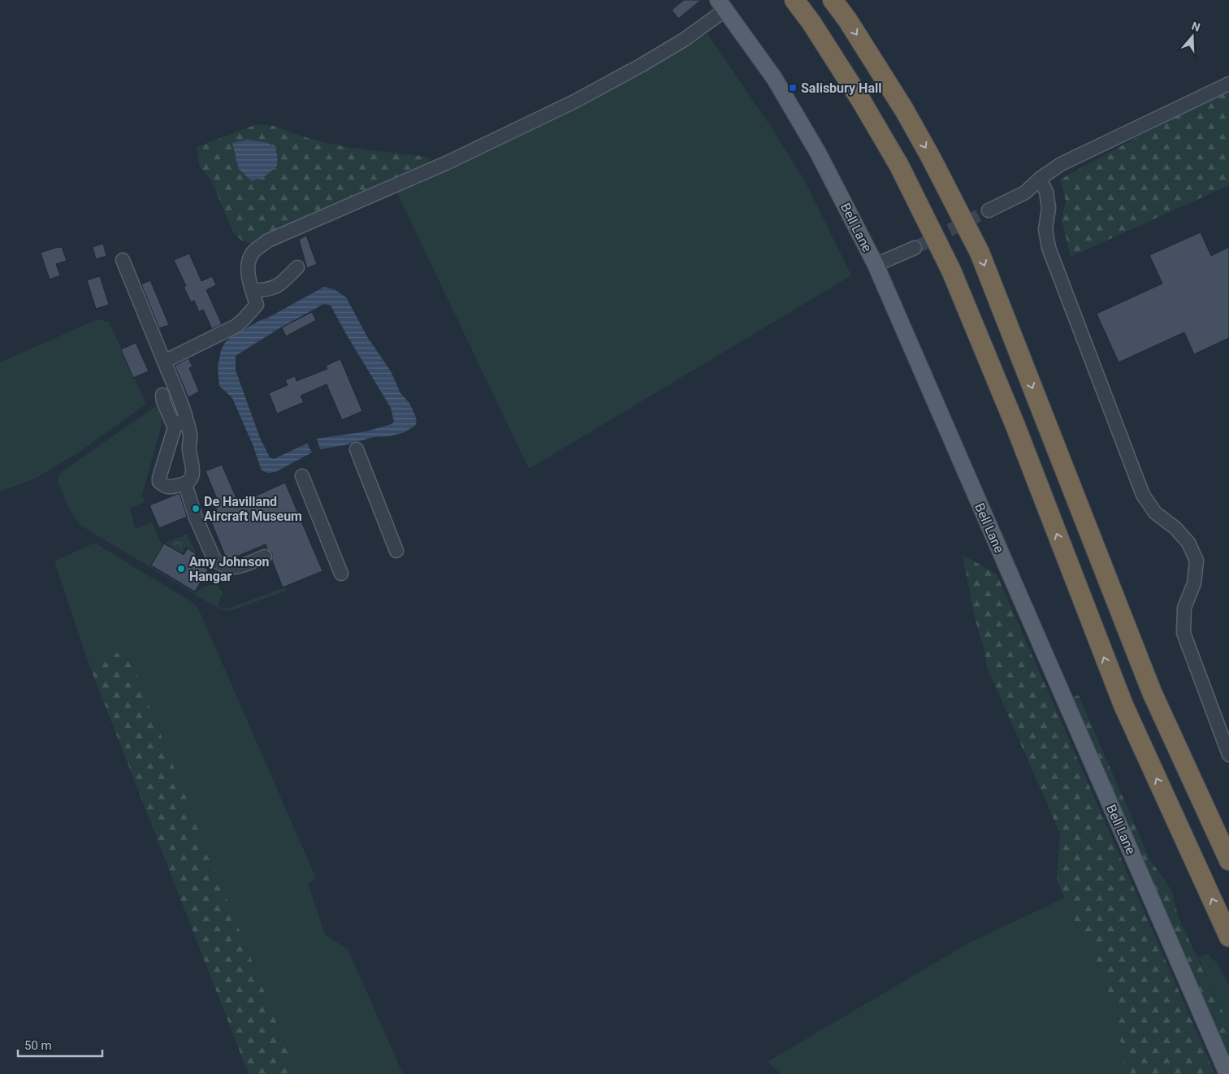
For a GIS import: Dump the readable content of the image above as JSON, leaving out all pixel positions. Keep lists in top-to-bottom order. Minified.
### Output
{"streets":{"main road":["Bell Lane"]},"places":{"transit":["Salisbury Hall"],"other":["De Havilland Aircraft Museum","Amy Johnson Hangar"]},"scale_bar":"50 m","north":"top"}
